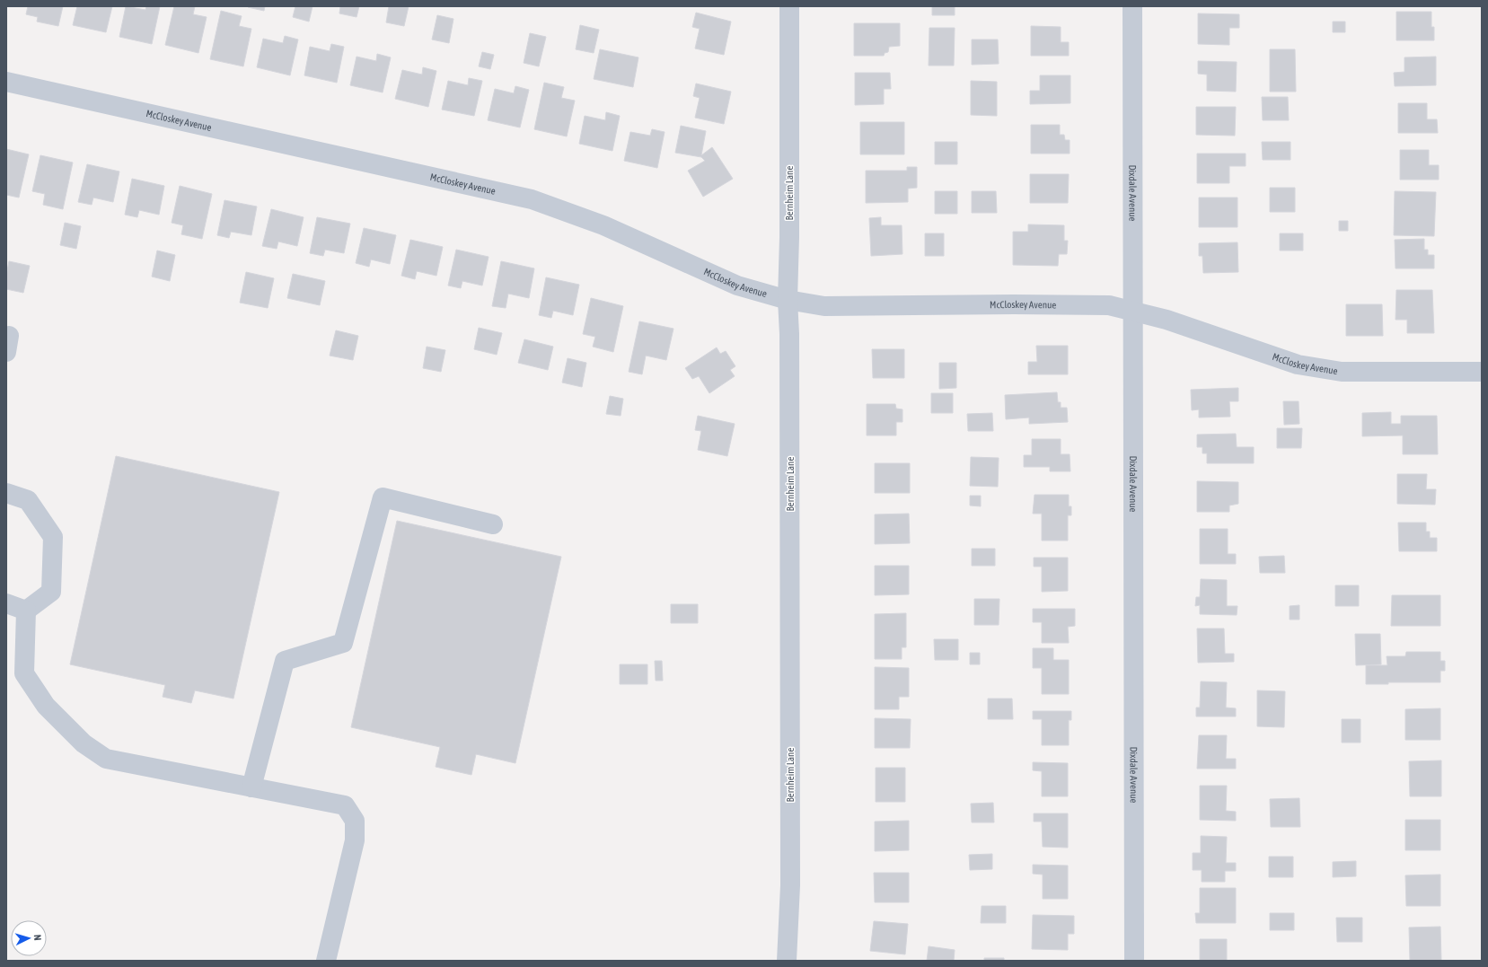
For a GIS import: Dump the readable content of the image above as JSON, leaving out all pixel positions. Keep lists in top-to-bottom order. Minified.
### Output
{"streets":{"street":["McCloskey Avenue","Bernheim Lane","Dixdale Avenue"]},"crossings":[["McCloskey Avenue","Bernheim Lane"],["McCloskey Avenue","Dixdale Avenue"]],"north":"right"}
